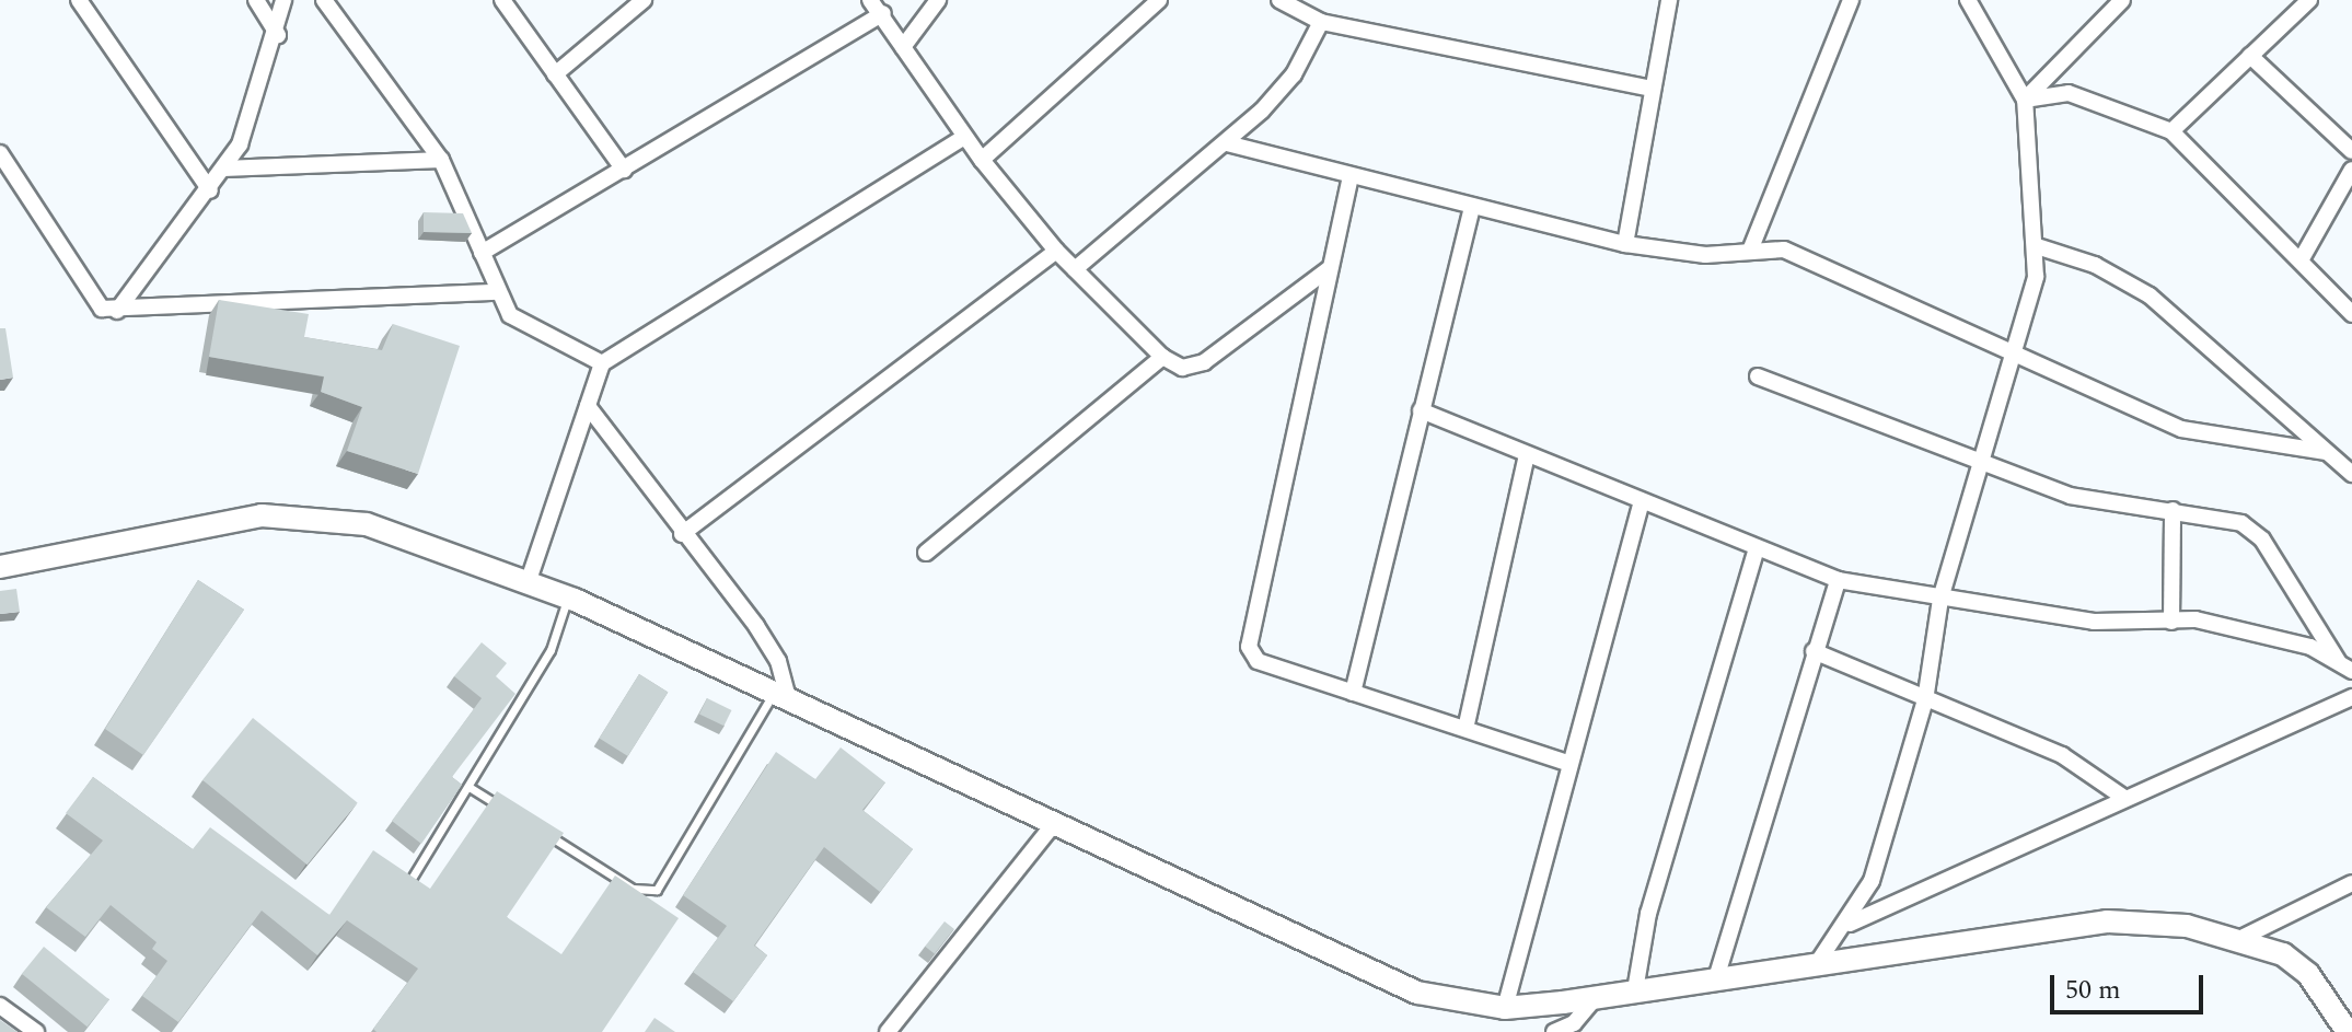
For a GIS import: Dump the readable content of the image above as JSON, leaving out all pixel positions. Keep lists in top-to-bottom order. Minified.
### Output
{"scale_bar":"50 m"}
